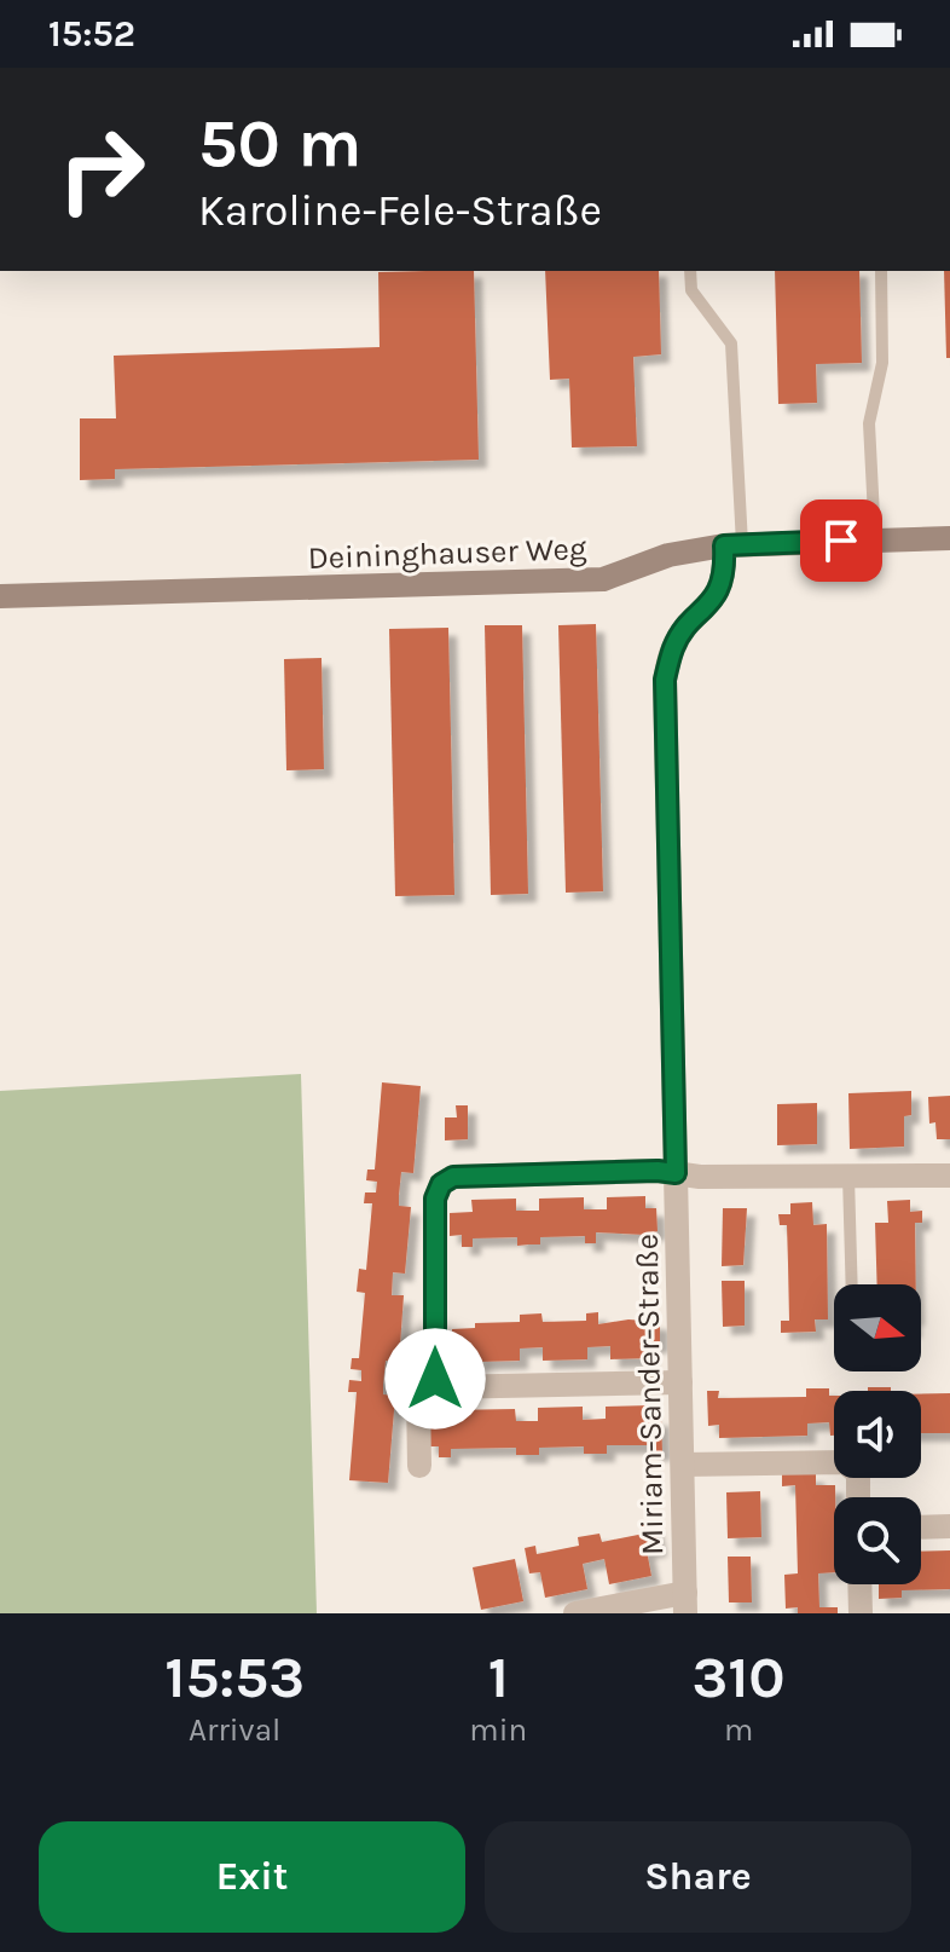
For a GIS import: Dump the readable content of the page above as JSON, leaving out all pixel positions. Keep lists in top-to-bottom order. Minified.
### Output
{"streets":{"street":["Deininghauser Weg","Miriam-Sander-Straße"]},"crossings":[["Deininghauser Weg","Miriam-Sander-Straße"]],"north":"right","page":{"status":"15:52","turn":["50 m","Karoline-Fele-Straße"],"eta":["15:53","Arrival","1","min","310","m"],"buttons":["Exit","Share"]}}
